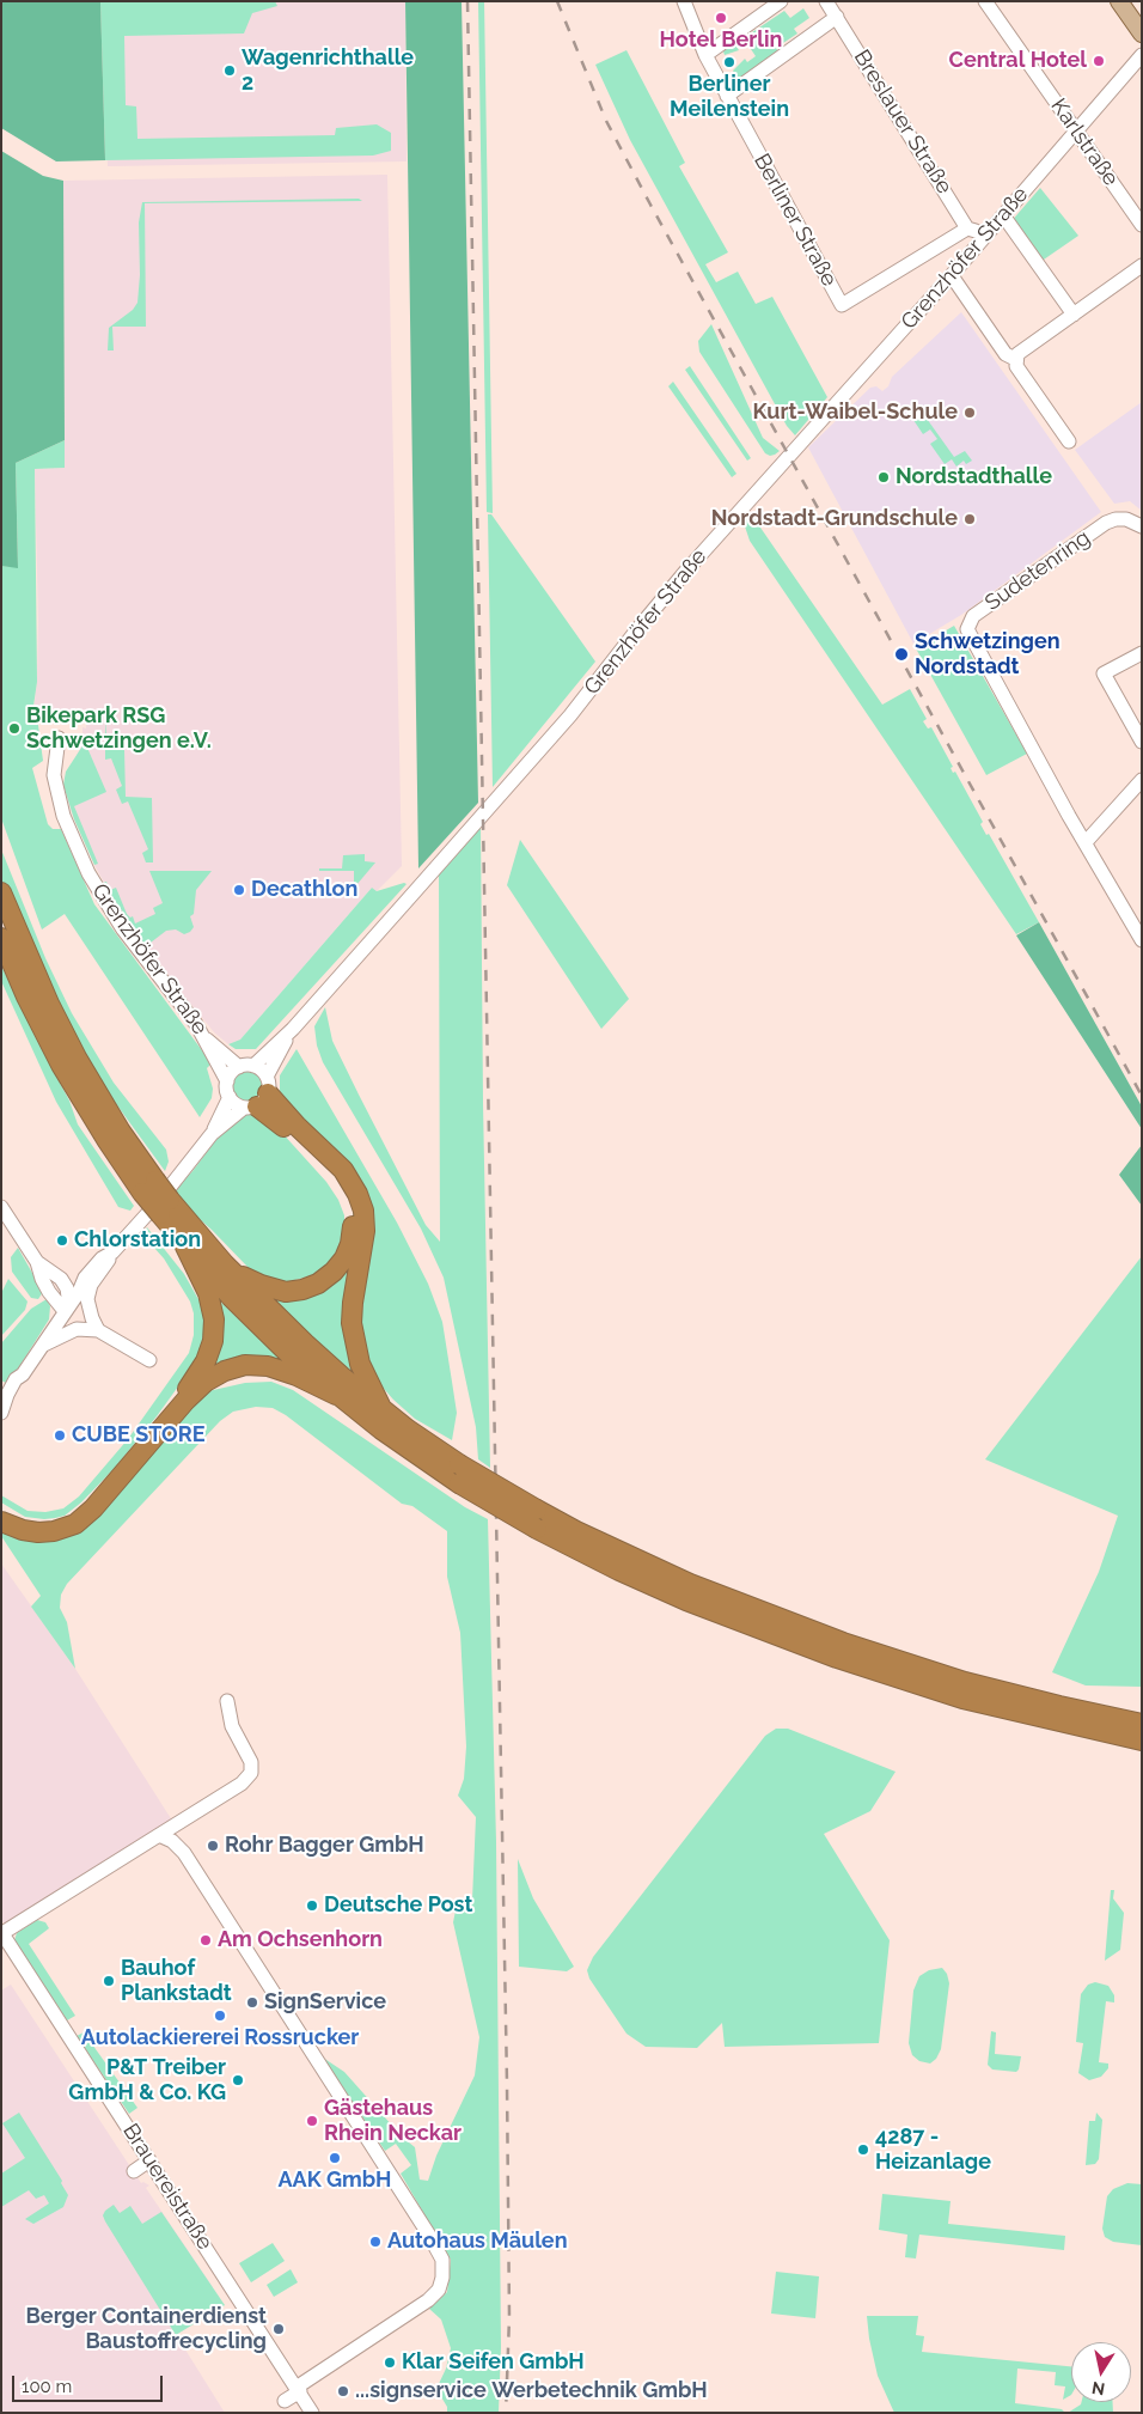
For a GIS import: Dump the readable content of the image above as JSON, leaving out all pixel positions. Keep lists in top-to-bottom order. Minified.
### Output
{"streets":{"street":["Breslauer Straße","Karlstraße","Berliner Straße","Grenzhöfer Straße","Sudetenring","Brauereistraße"]},"crossings":[["Breslauer Straße","Berliner Straße"],["Karlstraße","Grenzhöfer Straße"]],"places":["Hotel Berlin","Central Hotel","Berliner Meilenstein","Wagenrichthalle 2","Kurt-Waibel-Schule","Nordstadthalle","Nordstadt-Grundschule","Schwetzingen Nordstadt","Bikepark RSG Schwetzingen e.V.","Decathlon","Chlorstation","CUBE STORE","Rohr Bagger GmbH","Deutsche Post","Am Ochsenhorn","Bauhof Plankstadt","SignService","Autolackiererei Rossrucker","P&T Treiber GmbH & Co. KG","Gästehaus Rhein Neckar","4287 - Heizanlage","AAK GmbH","Autohaus Mäulen","Berger Containerdienst Baustoffrecycling","Klar Seifen GmbH","...signservice Werbetechnik GmbH"],"scale_bar":"100 m","north":"bottom"}
